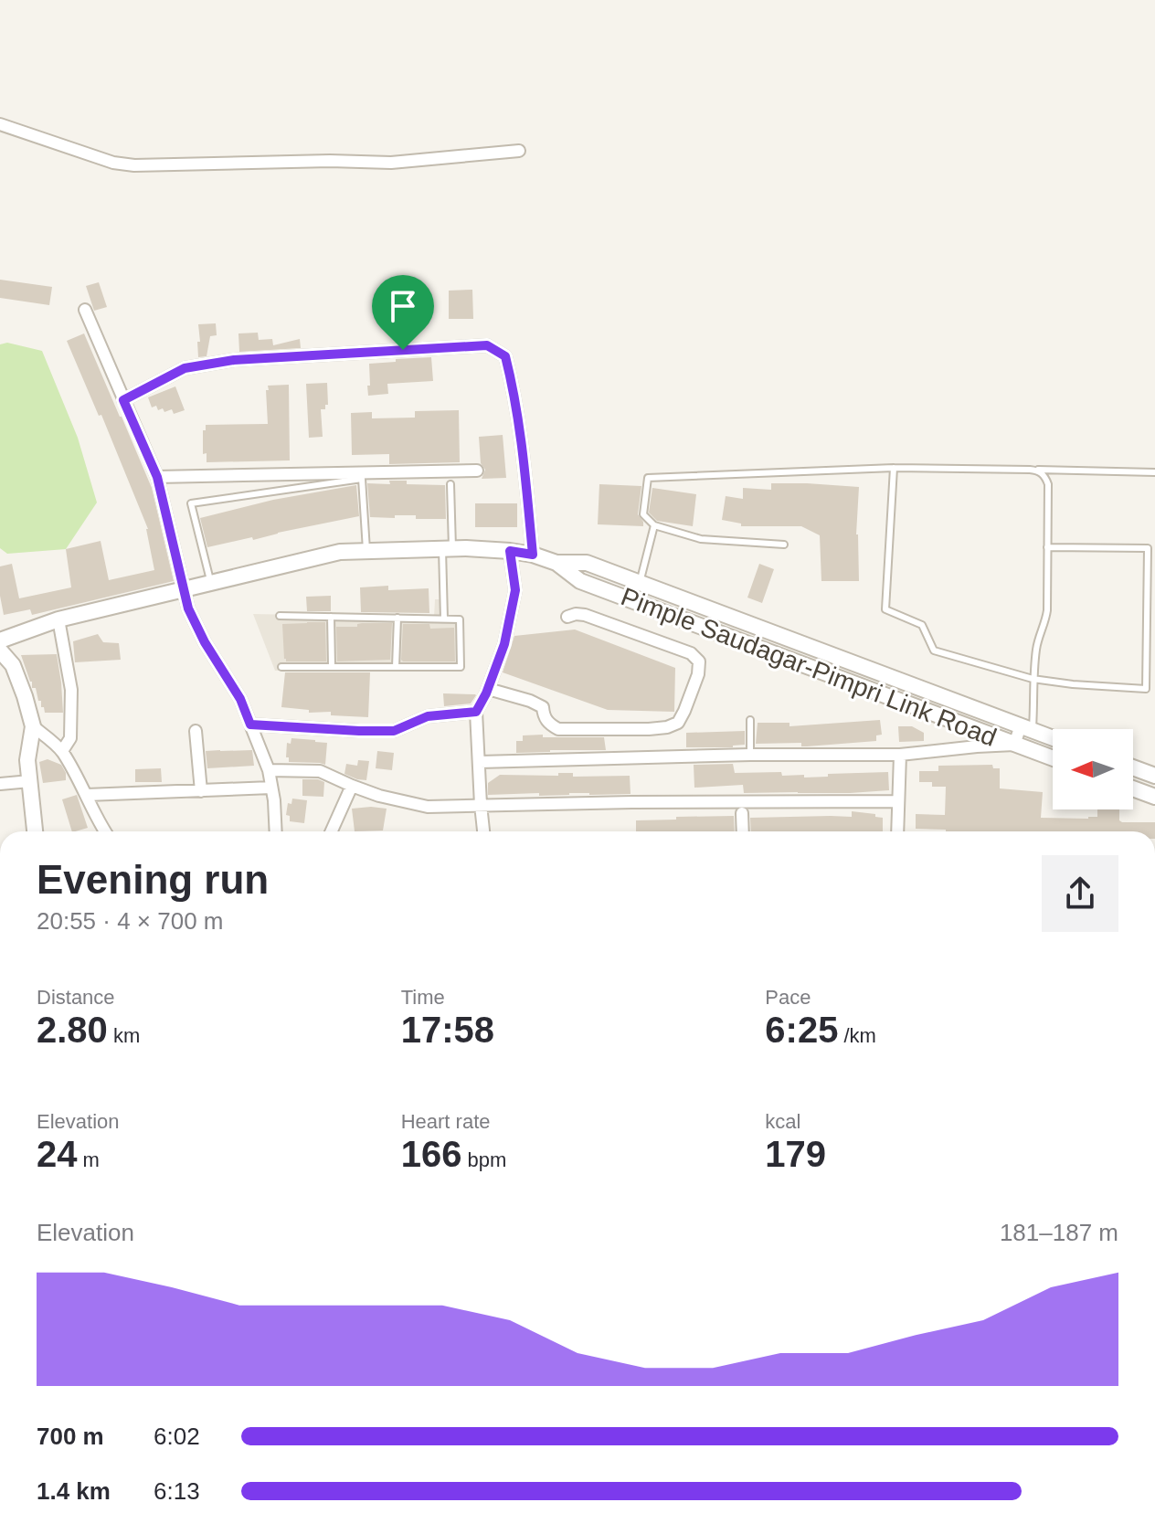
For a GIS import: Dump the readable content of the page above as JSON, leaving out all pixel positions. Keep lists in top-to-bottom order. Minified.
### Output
{"streets":{"street":["Pimple Saudagar-Pimpri Link Road"]},"north":"left","page":{"heading":["Evening run","20:55 · 4 × 700 m"],"stats":[["Distance","2.80 km"],["Time","17:58"],["Pace","6:25 /km"],["Elevation","24 m"],["Heart rate","166 bpm"],["kcal","179"]],"chart":["Elevation","181–187 m"],"list":[{"name":"700 m","note":"6:02"},{"name":"1.4 km","note":"6:13"}]}}
